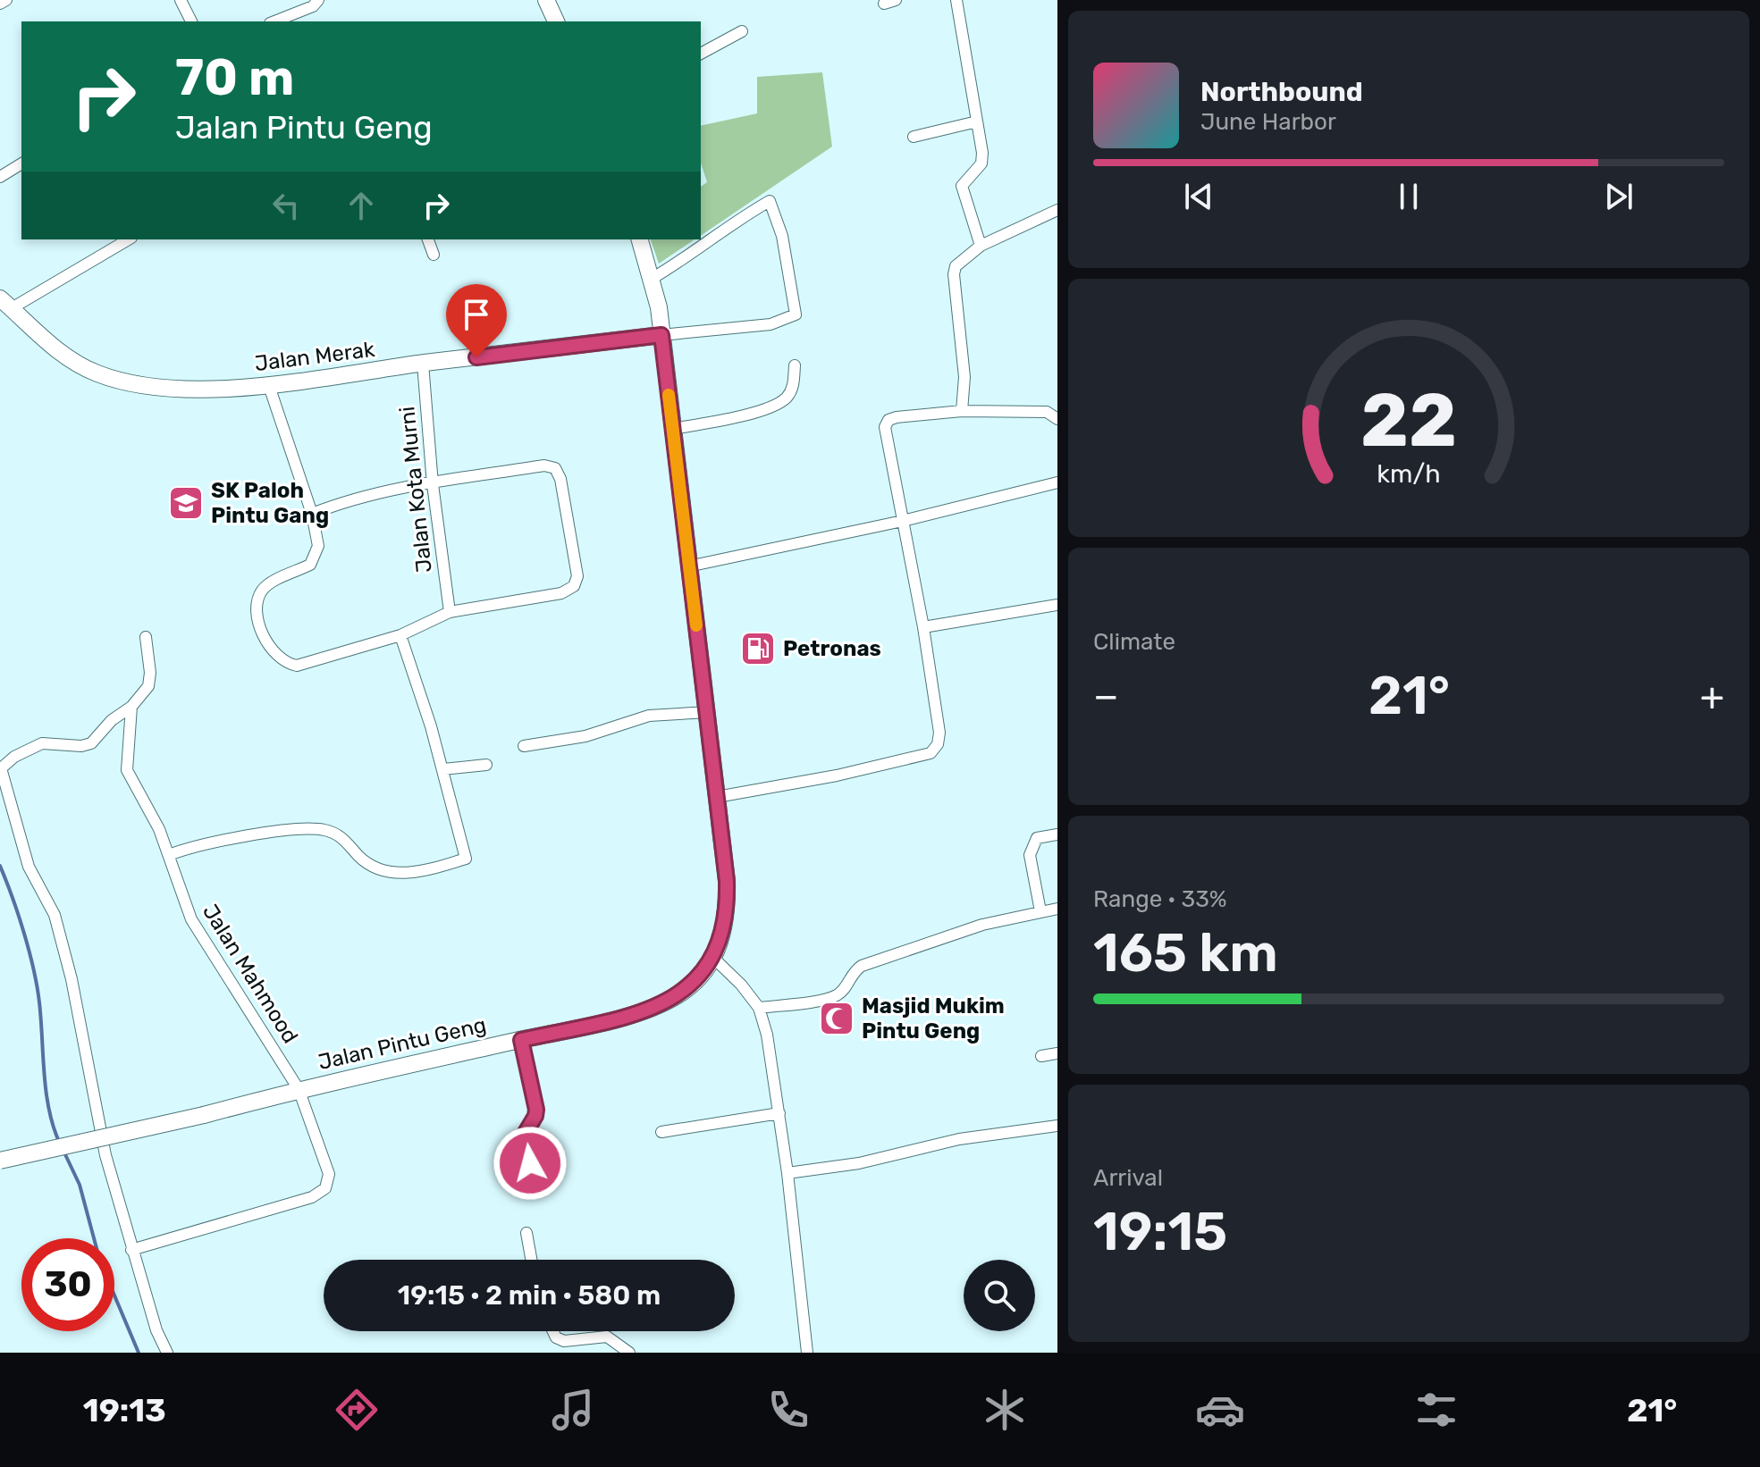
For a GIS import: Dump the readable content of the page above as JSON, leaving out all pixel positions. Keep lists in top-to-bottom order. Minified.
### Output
{"streets":{"main road":["Jalan Merak","Jalan Pintu Geng"],"street":["Jalan Kota Murni","Jalan Mahmood"]},"crossings":[["Jalan Merak","Jalan Kota Murni"],["Jalan Merak","Jalan Pintu Geng"],["Jalan Mahmood","Jalan Pintu Geng"]],"places":{"school or university":["SK Paloh Pintu Gang"],"fuel station":["Petronas"],"mosque":["Masjid Mukim Pintu Geng"]},"page":{"turn":["70 m","Jalan Pintu Geng"],"song":["Northbound","June Harbor"],"tile":["Climate",["Range · 33%","165 km"],["Arrival","19:15"]],"heat":["−","21°","+"],"limit":"30","trip":"19:15 · 2 min · 580 m","tabs":["19:13","21°"],"gauge":["22","km/h"]}}
